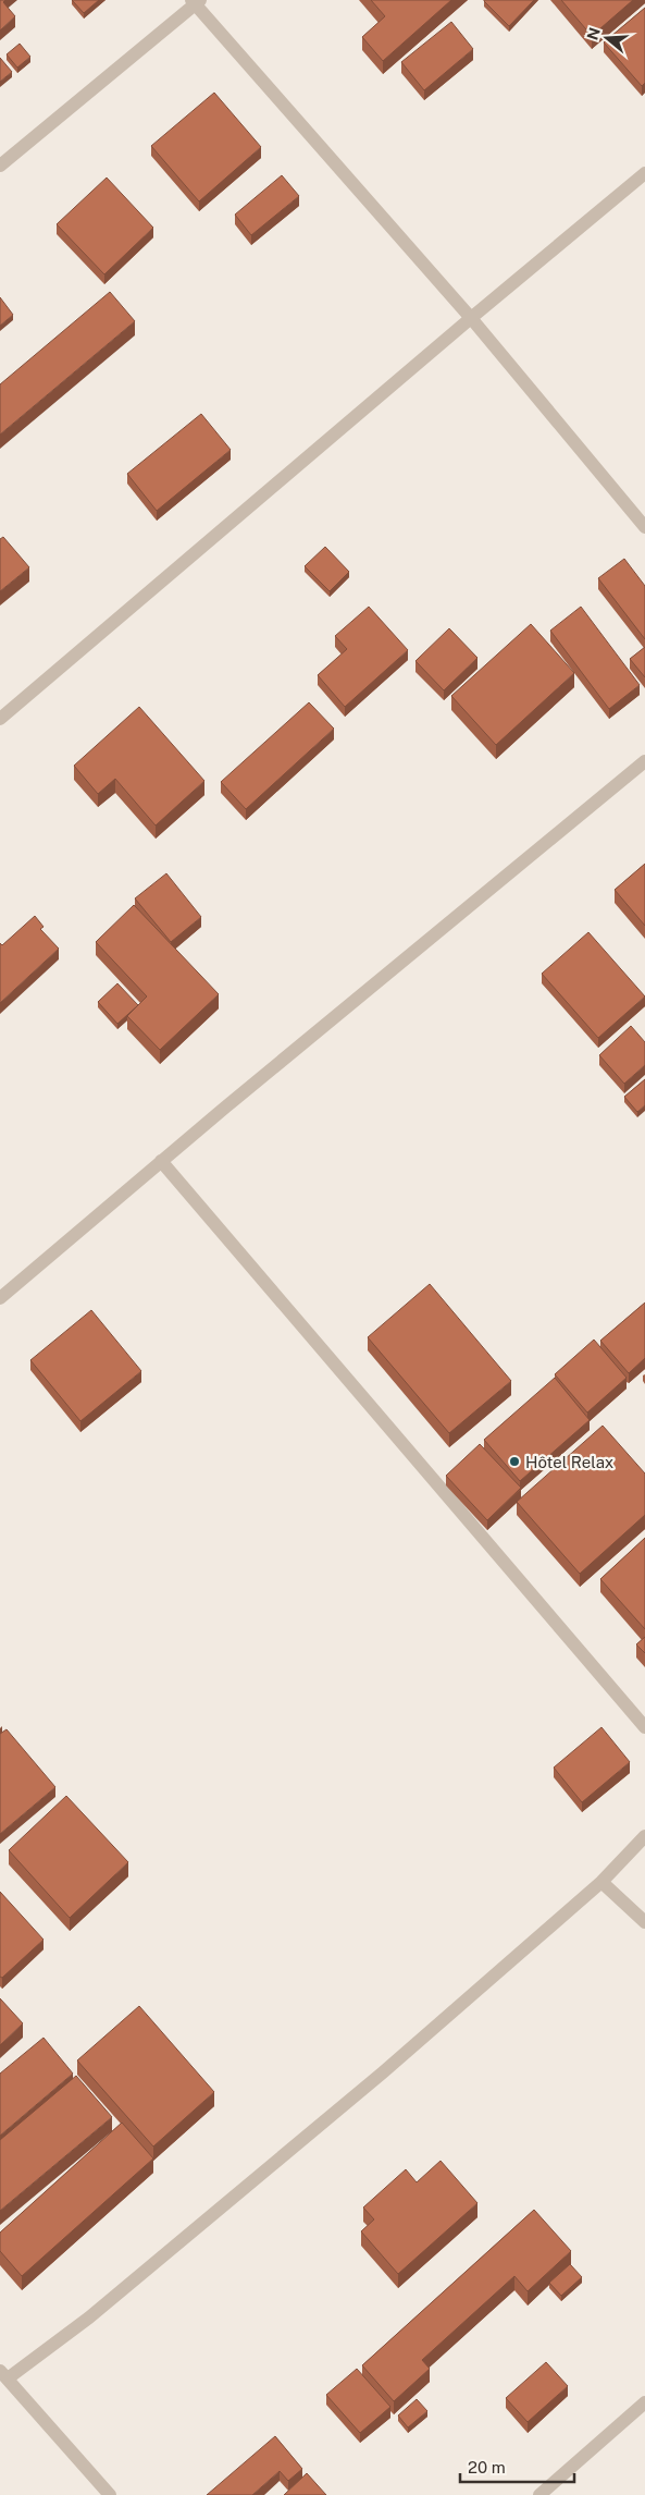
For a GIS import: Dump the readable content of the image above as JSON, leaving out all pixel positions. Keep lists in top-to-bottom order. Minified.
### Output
{"places":["Hôtel Relax"],"scale_bar":"20 m","north":"left"}
